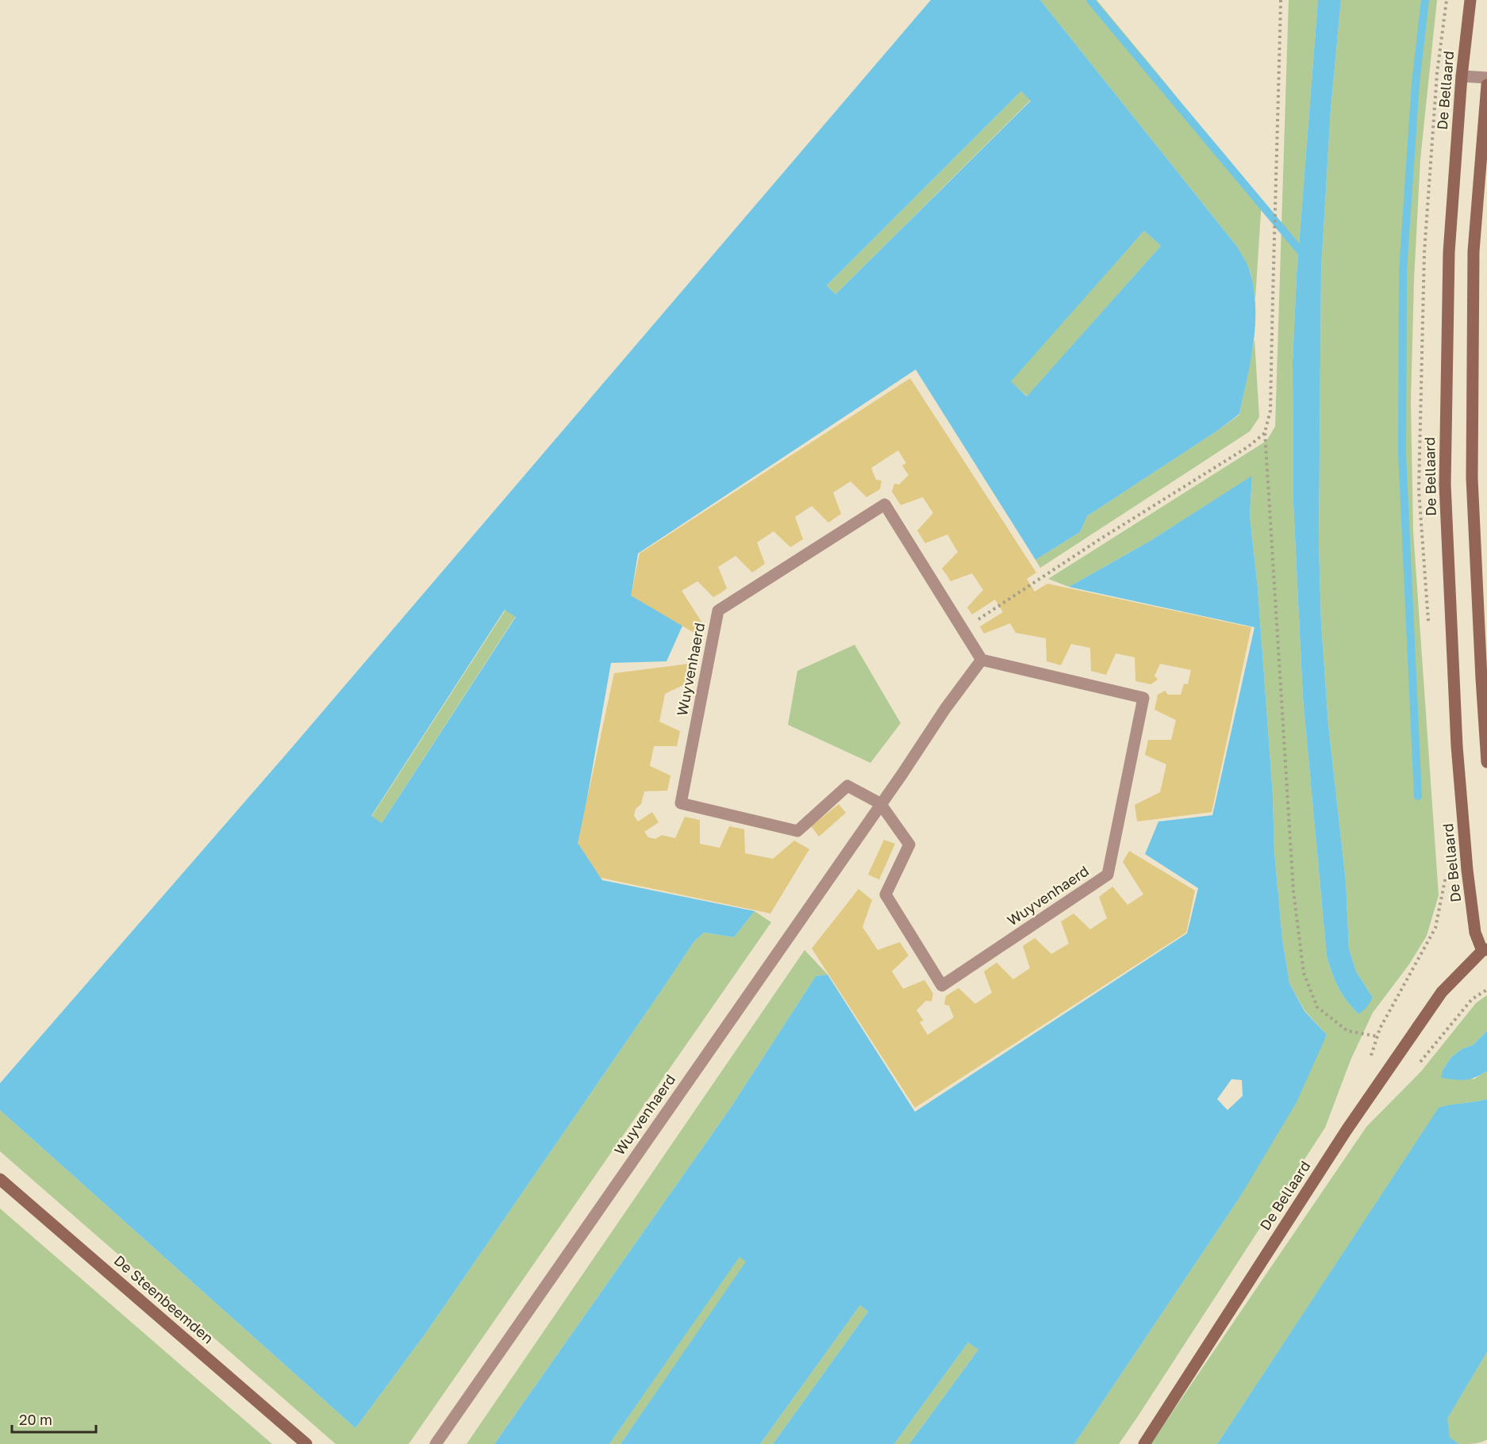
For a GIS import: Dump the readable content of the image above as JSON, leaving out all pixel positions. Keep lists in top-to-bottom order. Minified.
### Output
{"streets":{"street":["De Bellaard","Wuyvenhaerd","De Steenbeemden"]},"scale_bar":"20 m"}
